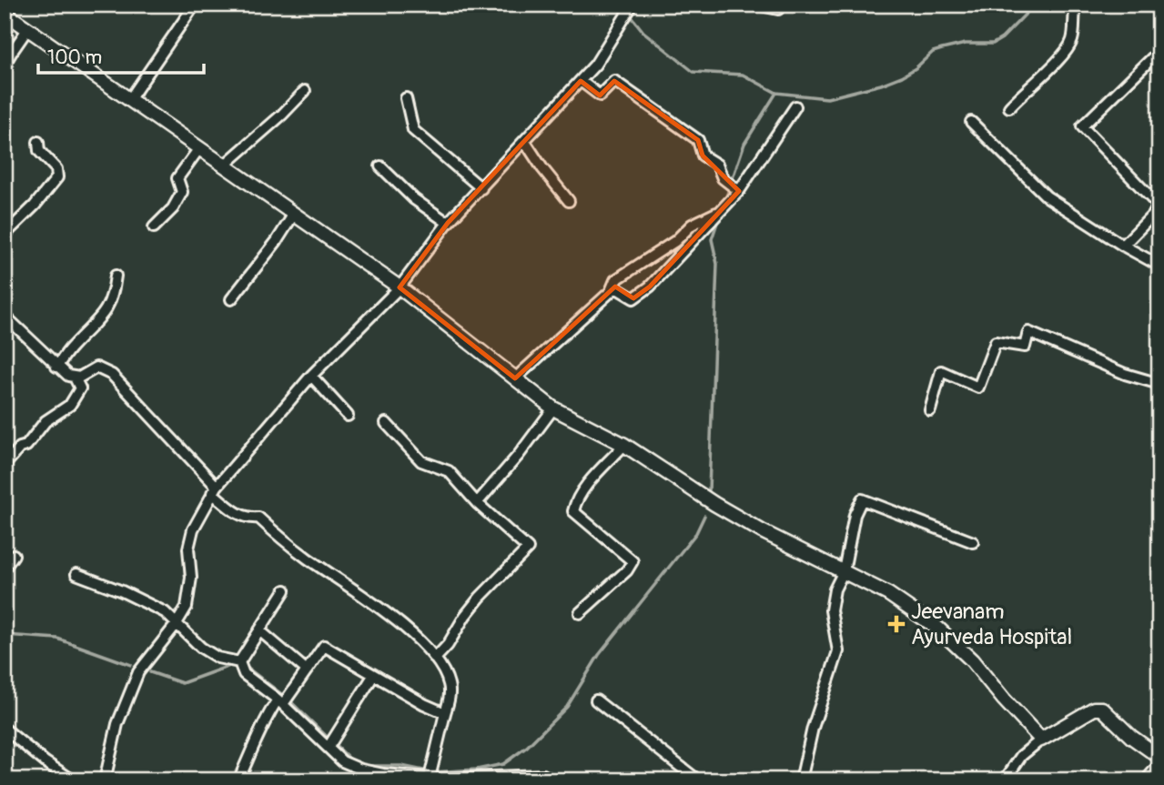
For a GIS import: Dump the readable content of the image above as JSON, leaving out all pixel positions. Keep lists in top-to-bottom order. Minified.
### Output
{"places":{"health":["Jeevanam Ayurveda Hospital"]},"scale_bar":"100 m"}
